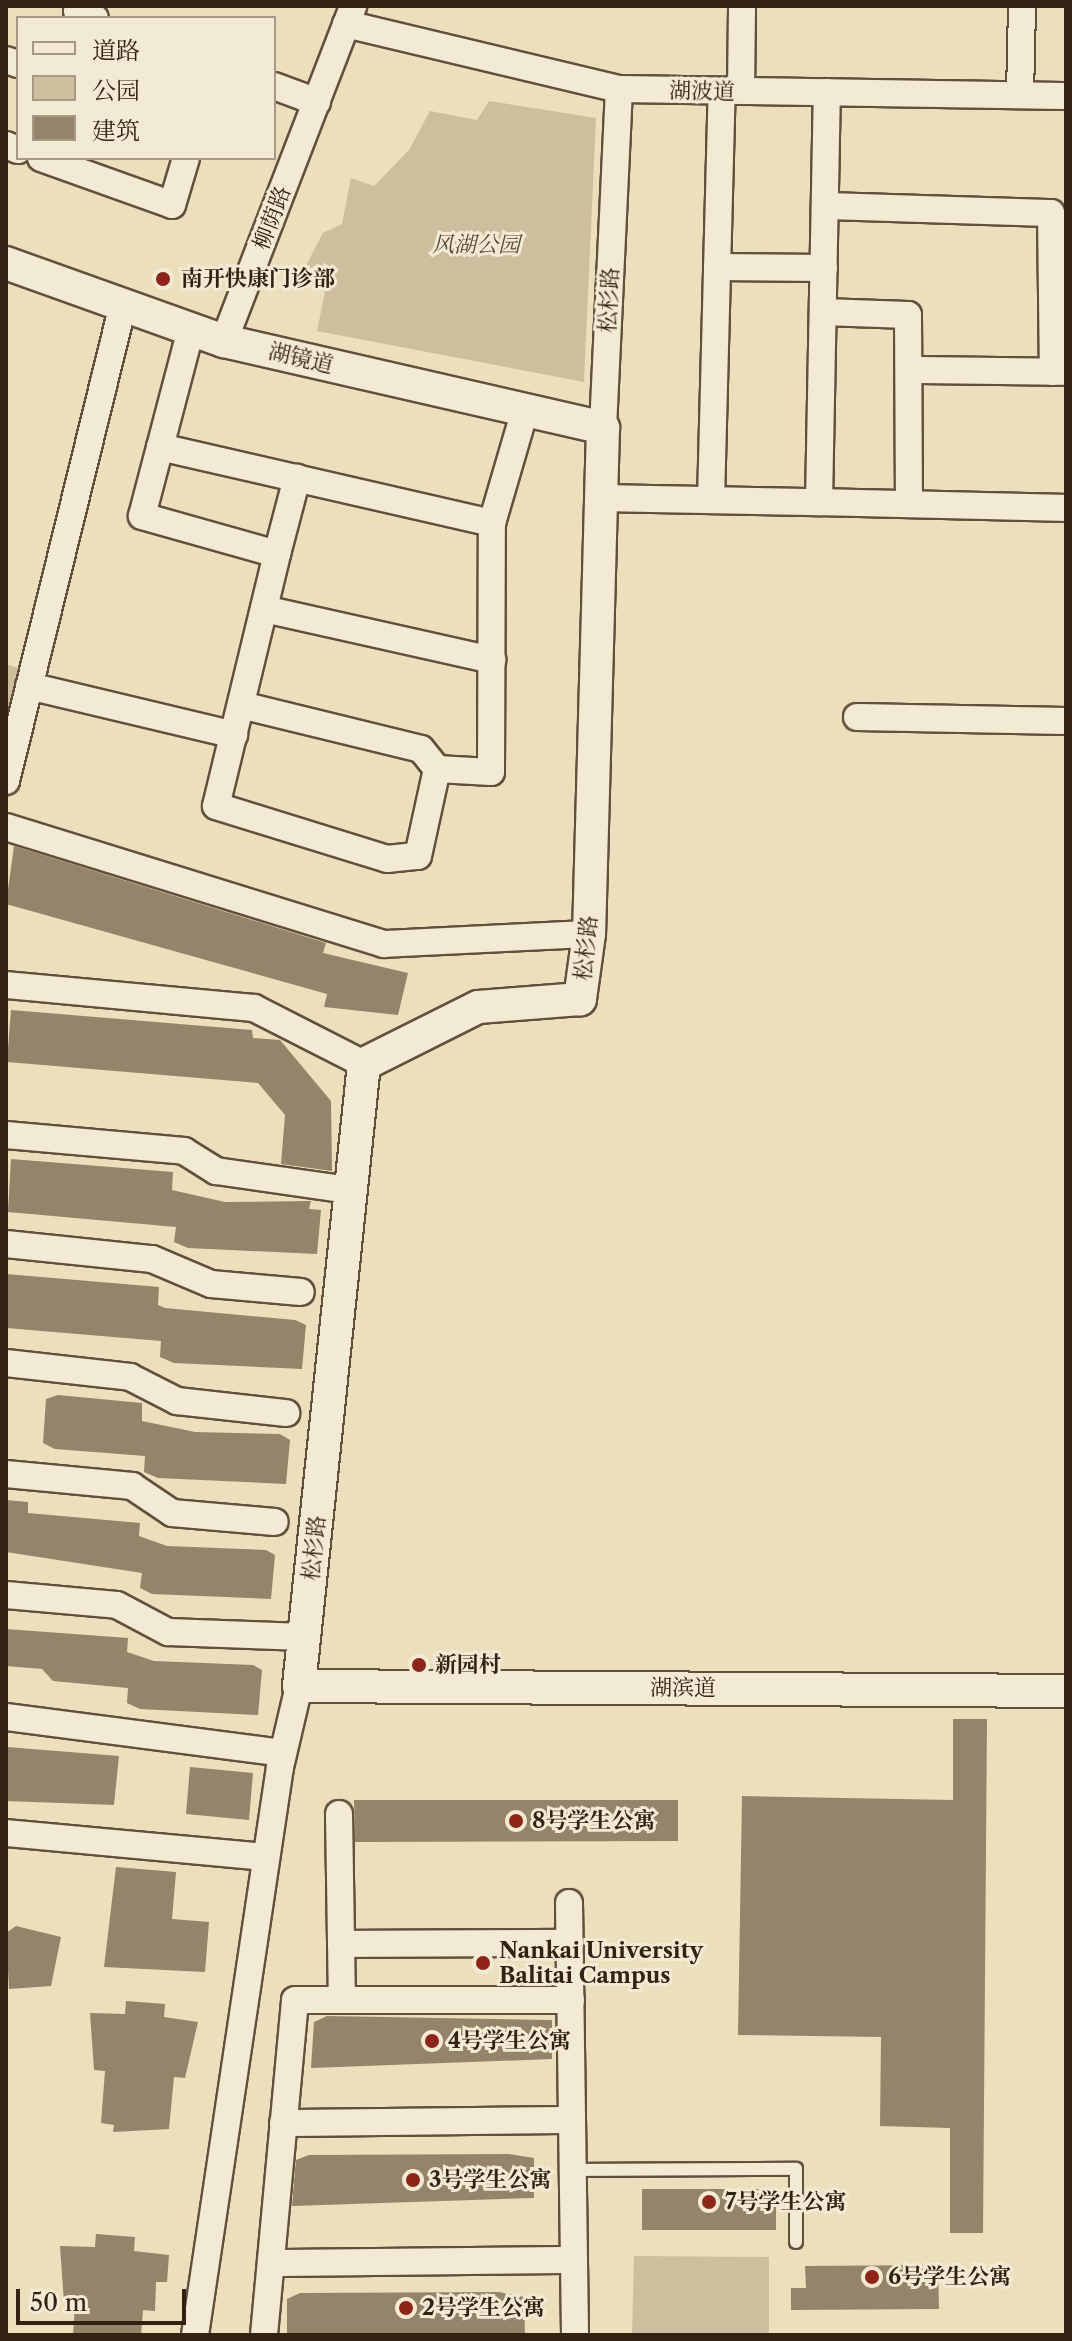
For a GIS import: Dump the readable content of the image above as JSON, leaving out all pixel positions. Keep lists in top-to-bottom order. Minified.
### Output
{"streets":{"street":["湖波道","柳荫路","松杉路","湖镜道","湖滨道"]},"crossings":[["湖波道","柳荫路"],["湖波道","松杉路"],["柳荫路","湖镜道"],["松杉路","湖镜道"],["松杉路","湖滨道"]],"parks":["风湖公园"],"places":["南开快康门诊部","新园村","8号学生公寓","Nankai University Balitai Campus","4号学生公寓","3号学生公寓","7号学生公寓","6号学生公寓","2号学生公寓"],"legend":["道路","公园","建筑"],"scale_bar":"50 m"}
